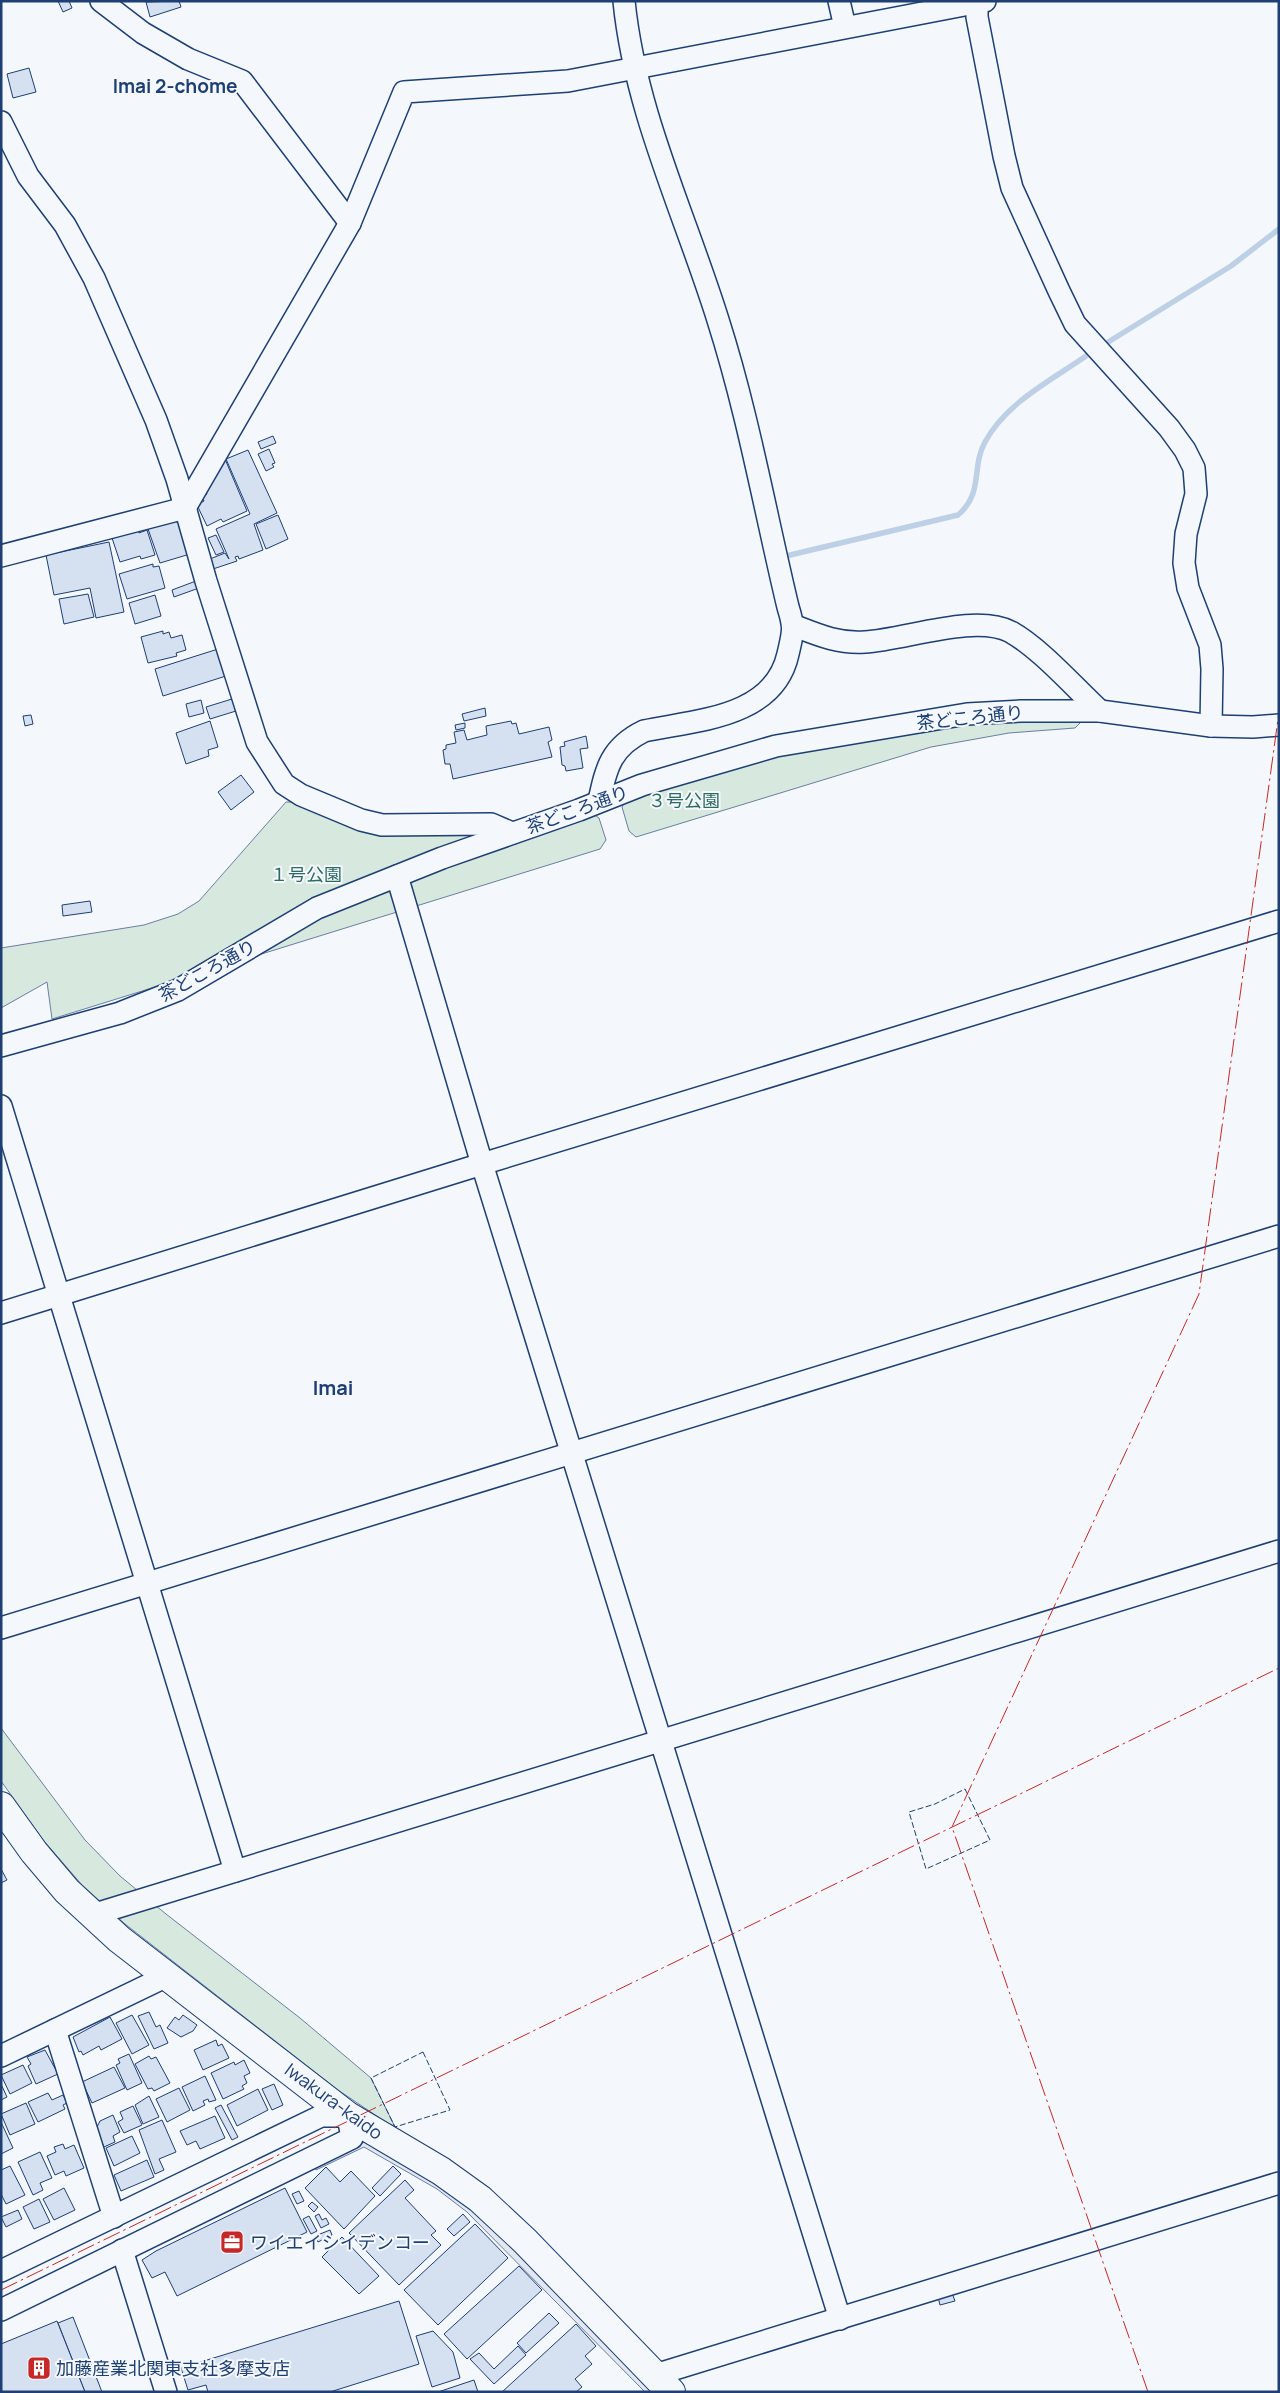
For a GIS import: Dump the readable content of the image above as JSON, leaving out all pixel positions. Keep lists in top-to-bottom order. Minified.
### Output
{"streets":{"main road":["Iwakura-kaido"],"street":["茶どころ通り"]},"districts":["Imai 2-chome","Imai"],"parks":["３号公園","１号公園"],"places":{"office":["ワイエイシイデンコー"],"building":["加藤産業北関東支社多摩支店"]}}
